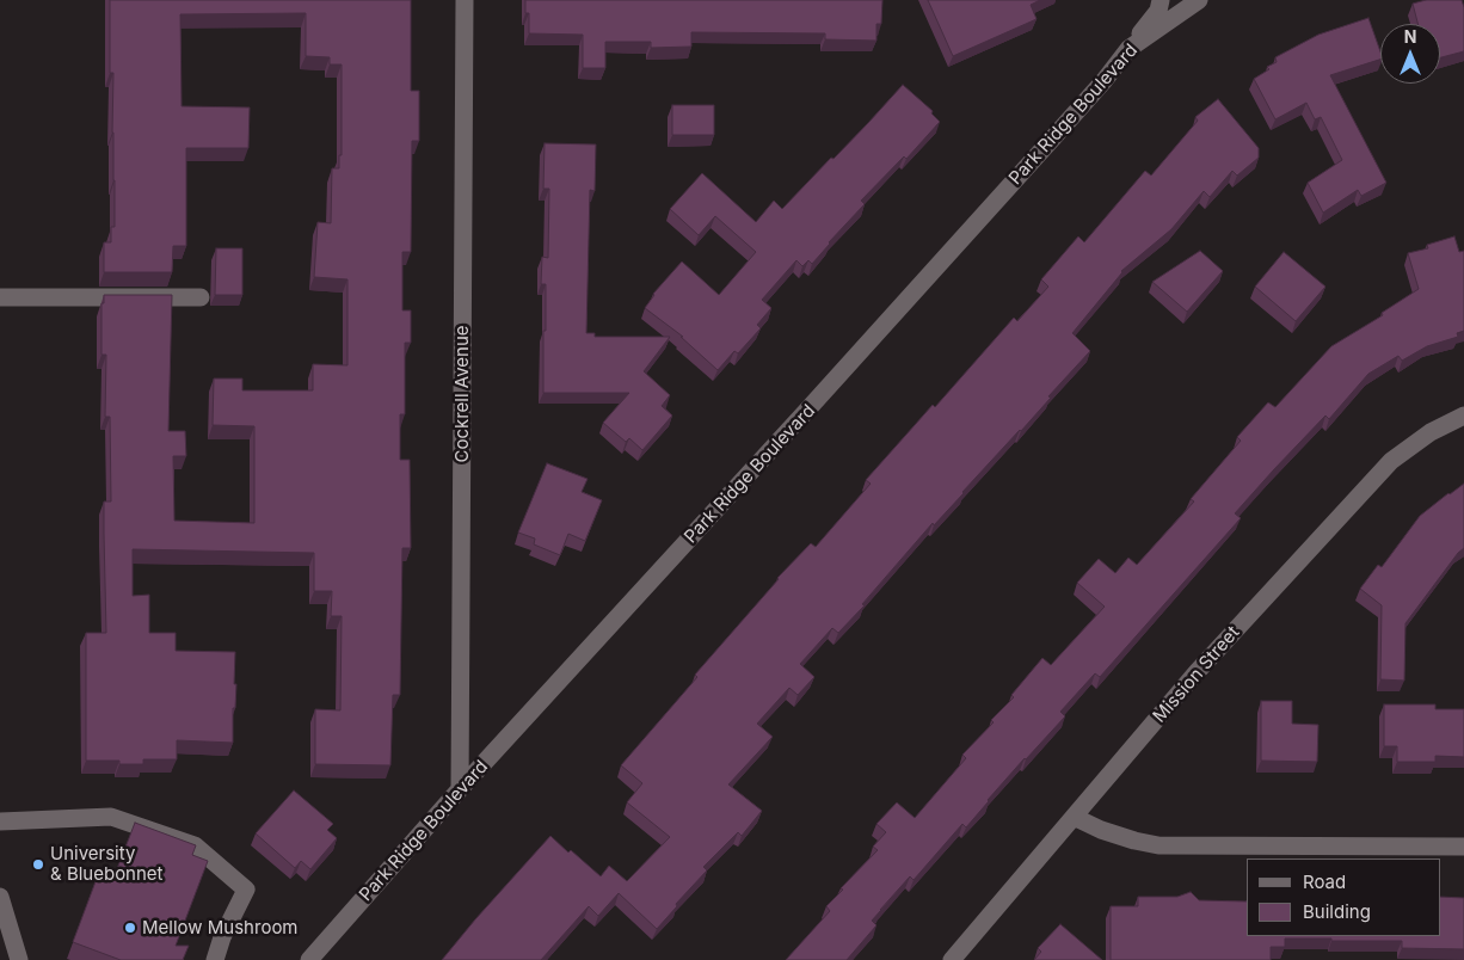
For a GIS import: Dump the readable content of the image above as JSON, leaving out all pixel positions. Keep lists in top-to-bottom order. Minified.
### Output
{"streets":{"street":["Park Ridge Boulevard","Cockrell Avenue","Mission Street"]},"crossings":[["Park Ridge Boulevard","Cockrell Avenue"]],"places":["University & Bluebonnet","Mellow Mushroom"],"legend":["Road","Building"],"north":"top"}
